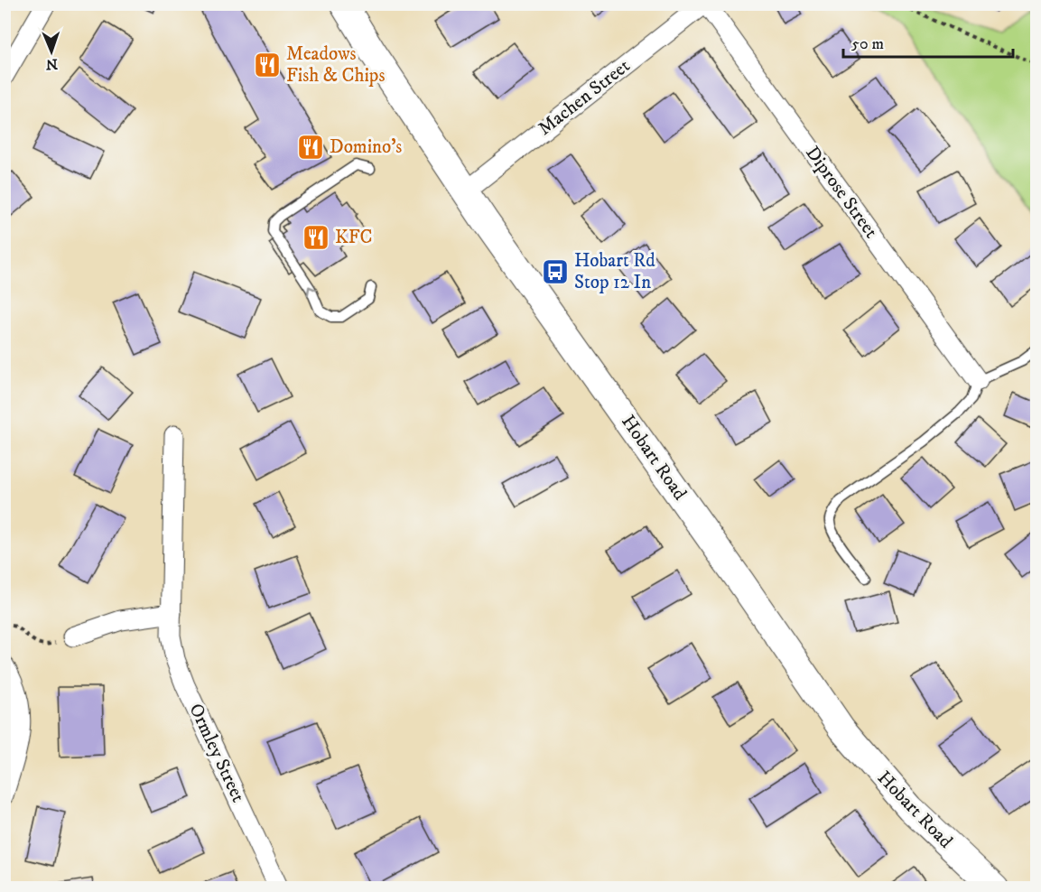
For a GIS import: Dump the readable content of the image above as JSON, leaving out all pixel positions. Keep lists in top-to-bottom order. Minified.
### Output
{"streets":{"main road":["Hobart Road"],"street":["Machen Street","Diprose Street","Ormley Street"]},"crossings":[["Machen Street","Diprose Street"],["Machen Street","Hobart Road"]],"places":{"restaurant":["Meadows Fish & Chips","Domino's","KFC"],"bus stop":["Hobart Rd Stop 12 In"]},"scale_bar":"50 m","north":"bottom"}
